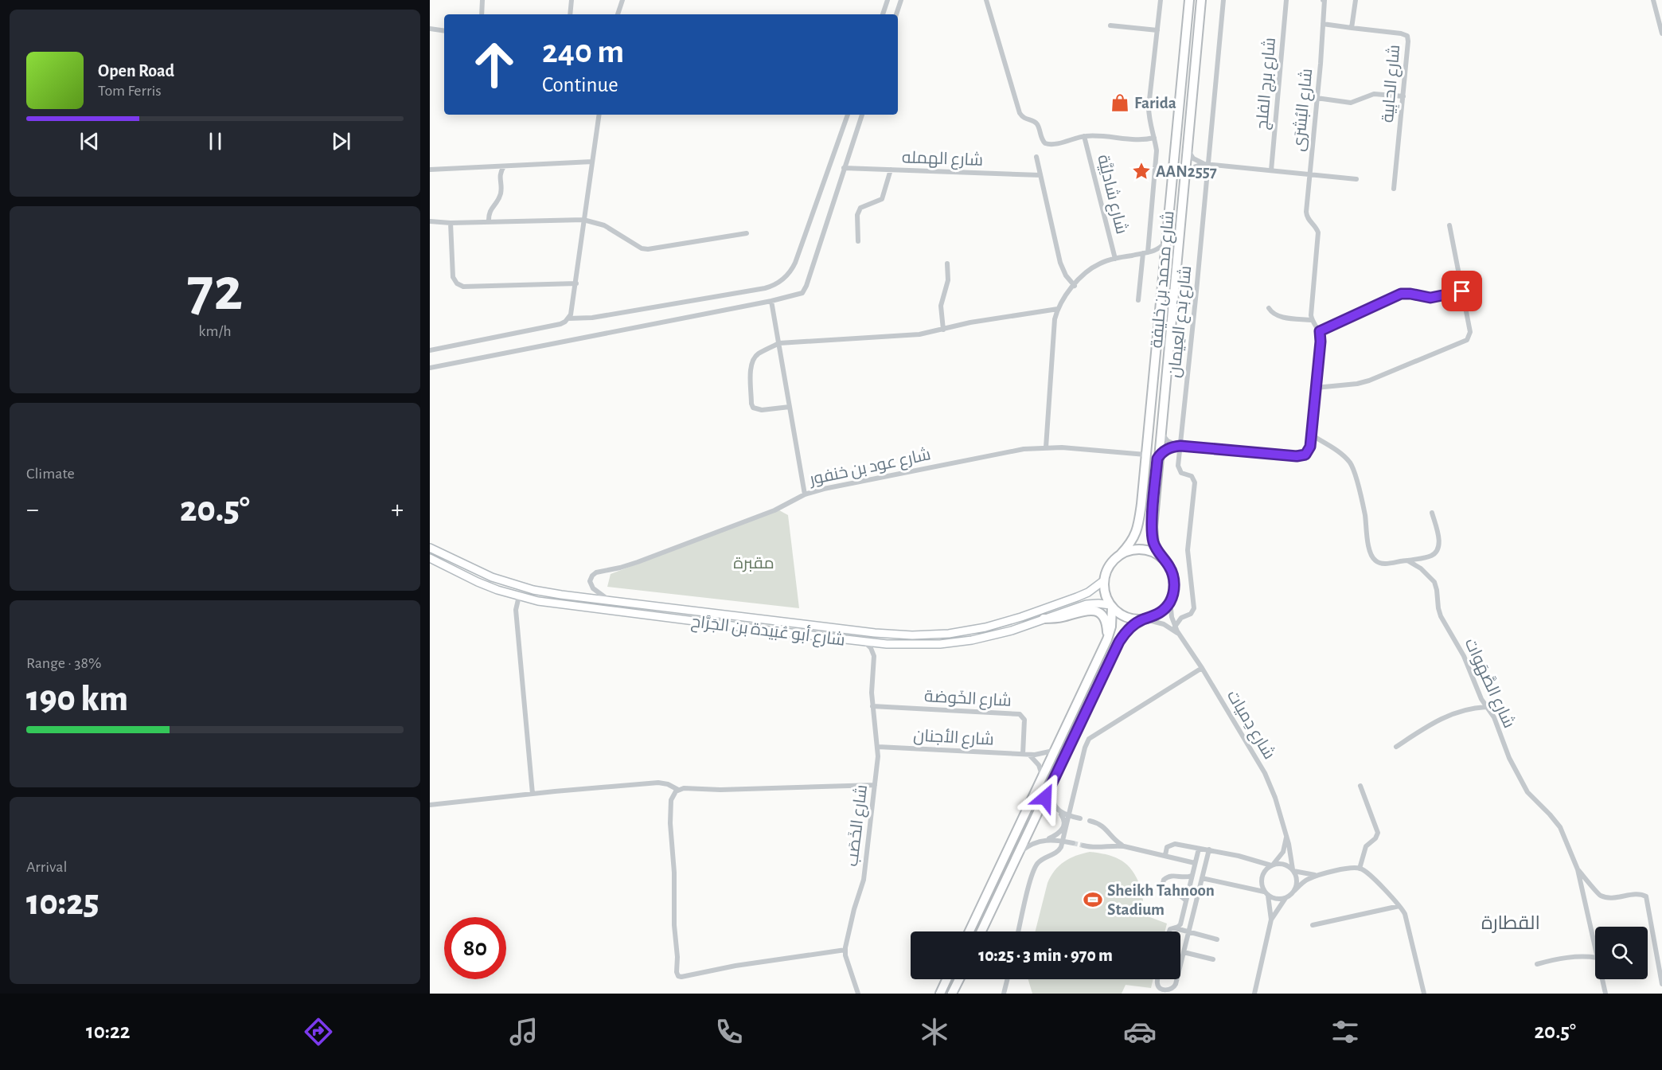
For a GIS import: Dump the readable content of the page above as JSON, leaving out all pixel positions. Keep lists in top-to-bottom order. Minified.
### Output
{"streets":{"highway":["شارع محمد بن خليفة"],"main road":["شارع أبو عُبَيدة بن الجَرَّاح"],"street":["شارع برج الفلج","شارع الحابِية","شارع البُشرَى","شارع الهمله","شارع شادلِيَّة","شارع بَدع العِيمان","شارع عود بن خنفور","شارع الصَّهَوات","شارع الخَوضة","شارع دِميات","شارع الأجنان","شارع الخَصَب"]},"crossings":[["شارع محمد بن خليفة","شارع عود بن خنفور"],["شارع محمد بن خليفة","شارع أبو عُبَيدة بن الجَرَّاح"],["شارع محمد بن خليفة","شارع دِميات"],["شارع بَدع العِيمان","شارع دِميات"],["شارع عود بن خنفور","شارع أبو عُبَيدة بن الجَرَّاح"],["شارع أبو عُبَيدة بن الجَرَّاح","شارع دِميات"],["شارع الخَوضة","شارع الأجنان"],["شارع الخَوضة","شارع الخَصَب"],["شارع الأجنان","شارع الخَصَب"]],"districts":["القطارة"],"parks":["مقبرة"],"places":{"shop":["Farida"],"place":["AAN2557"],"sports":["Sheikh Tahnoon Stadium"]},"page":{"turn":["240 m","Continue"],"song":["Open Road","Tom Ferris"],"tile":[["72","km/h"],"Climate",["Range · 38%","190 km"],["Arrival","10:25"]],"heat":["−","20.5°","+"],"limit":"80","trip":"10:25 · 3 min · 970 m","tabs":["10:22","20.5°"]}}
